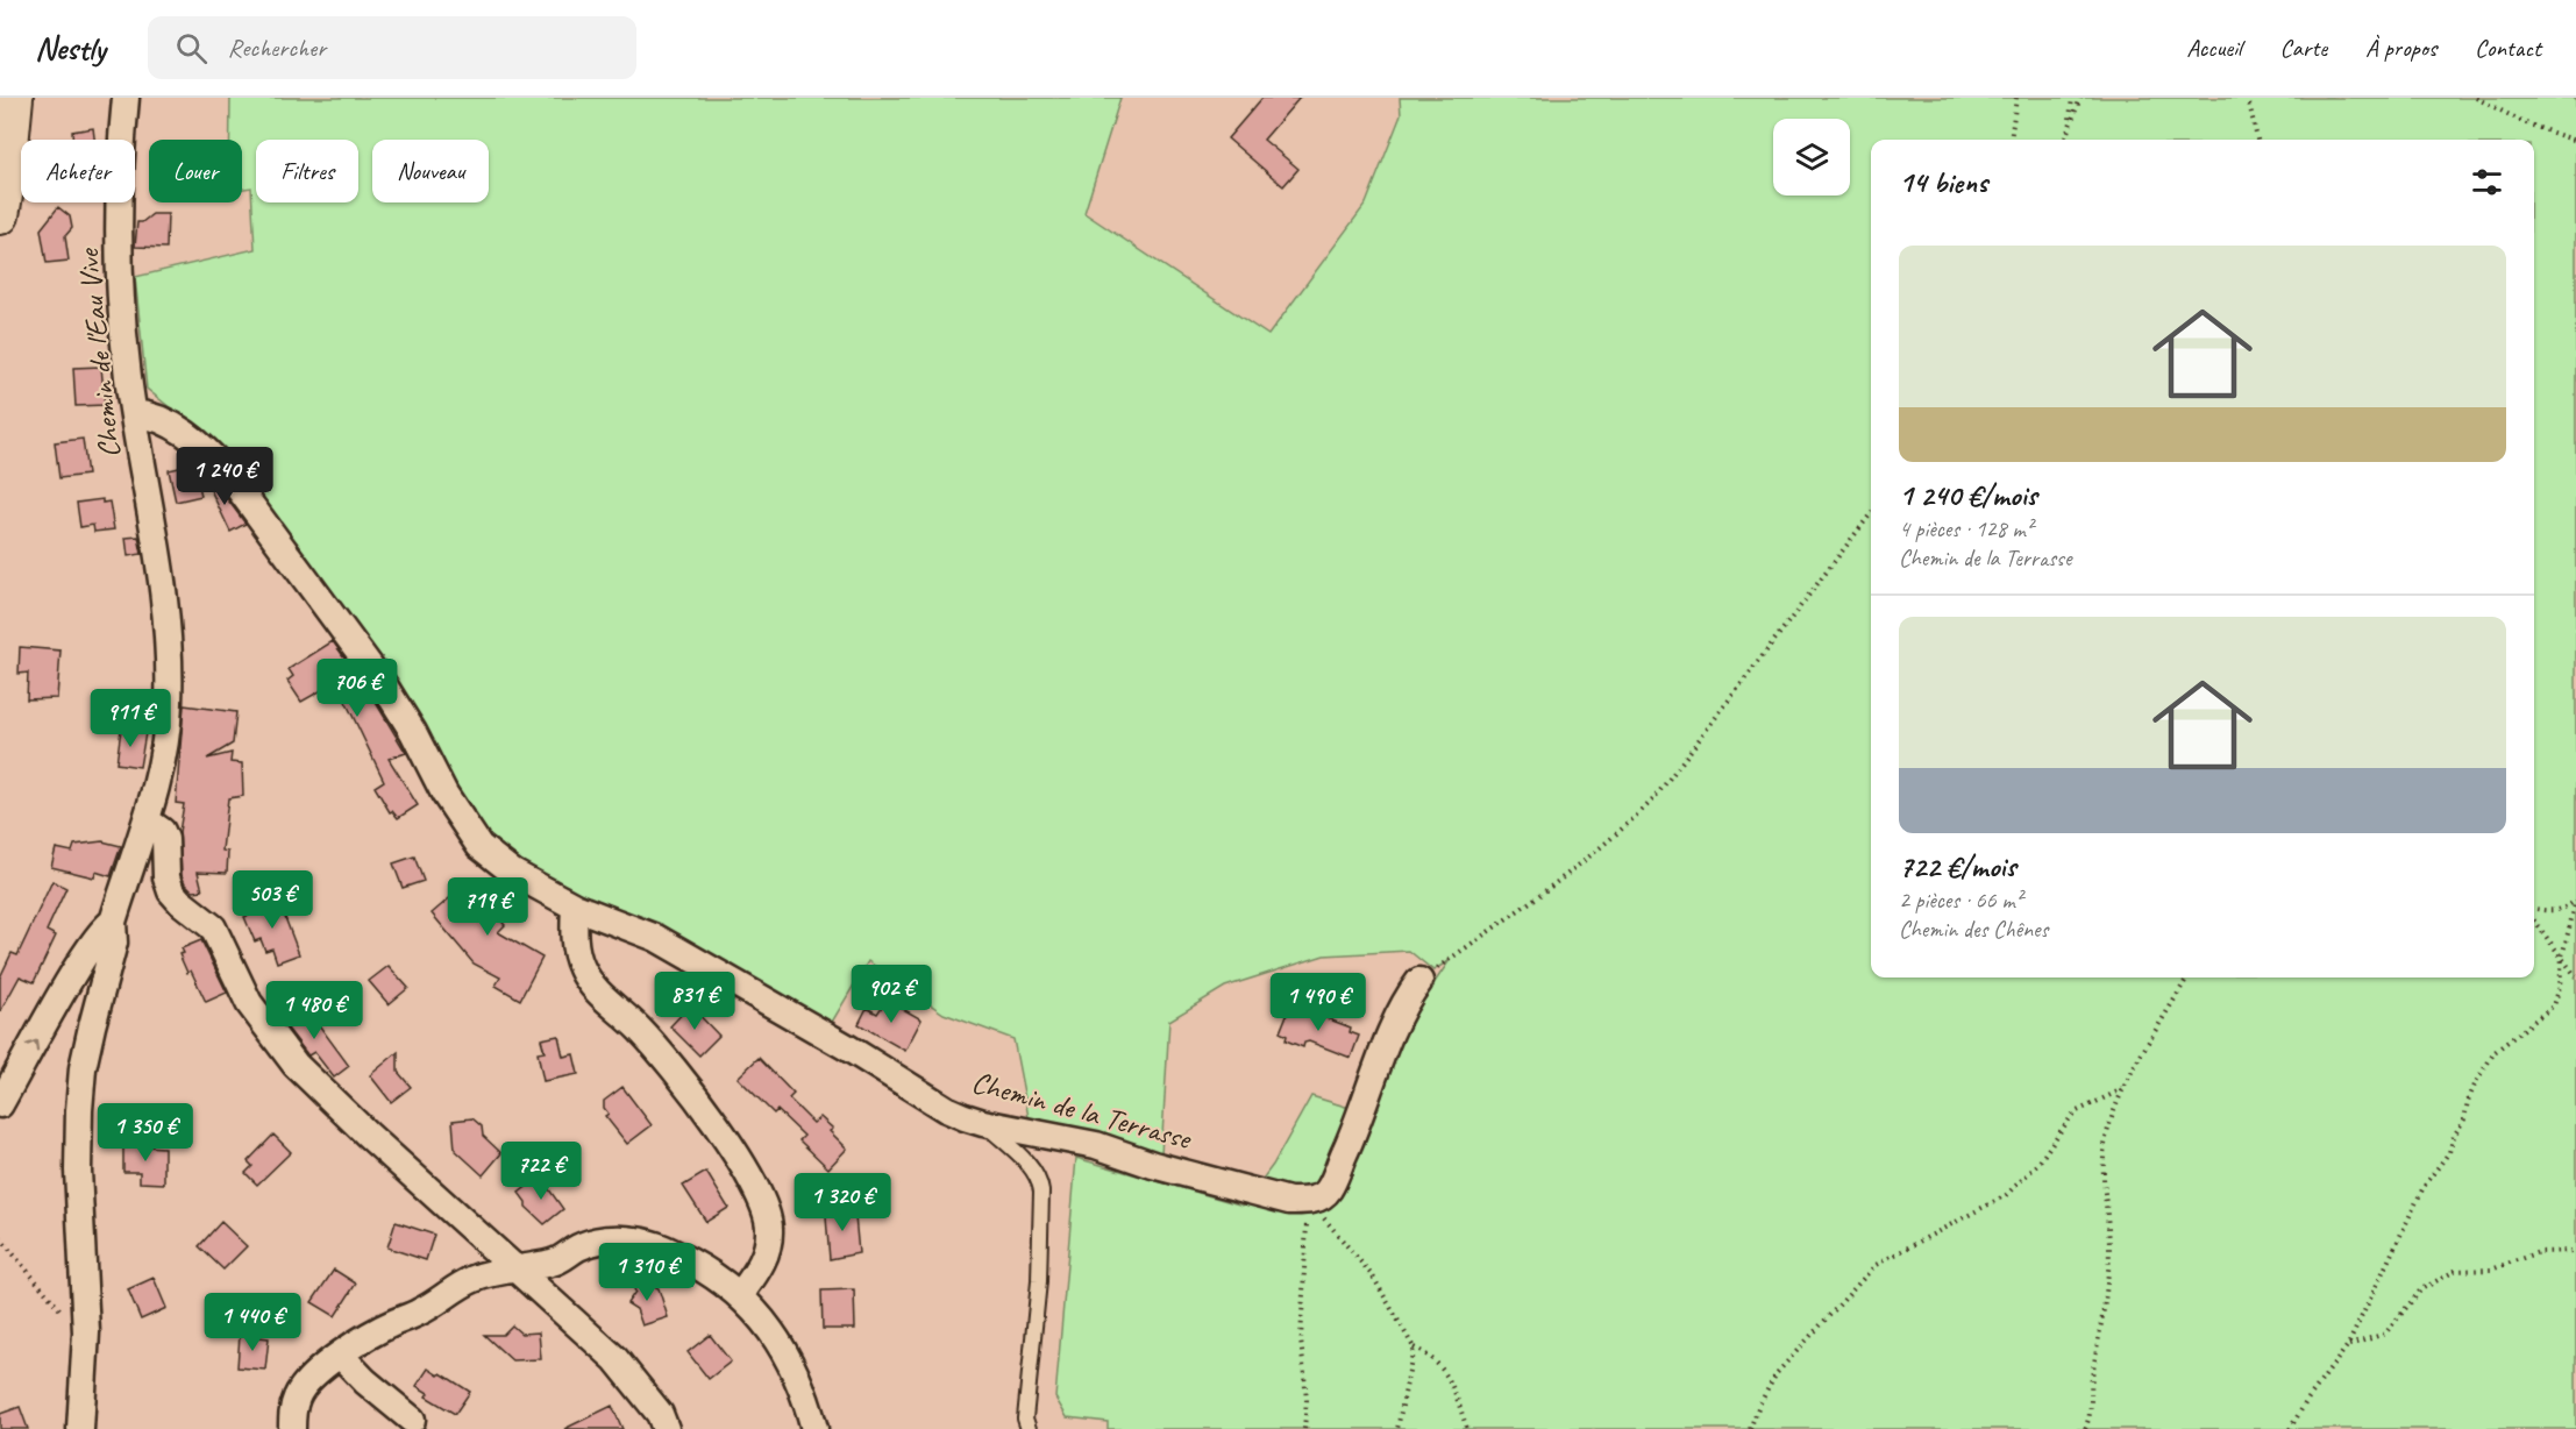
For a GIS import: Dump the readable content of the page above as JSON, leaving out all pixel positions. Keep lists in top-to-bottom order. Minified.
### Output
{"streets":{"street":["Chemin de l'Eau Vive","Chemin de la Terrasse"]},"crossings":[["Chemin de l'Eau Vive","Chemin de la Terrasse"]],"page":{"header":"Nestly","search":"Rechercher","nav":["Accueil","Carte","À propos","Contact"],"chip":["Acheter","Louer","Filtres","Nouveau"],"heading":"14 biens","list":[{"name":"1 240 €/mois","note":"4 pièces · 128 m² · Chemin de la Terrasse"},{"name":"722 €/mois","note":"2 pièces · 66 m² · Chemin des Chênes"}],"price":["1 240 €","706 €","911 €","503 €","719 €","902 €","831 €","1 490 €","1 480 €","1 350 €","722 €","1 320 €","1 310 €","1 440 €"]}}
